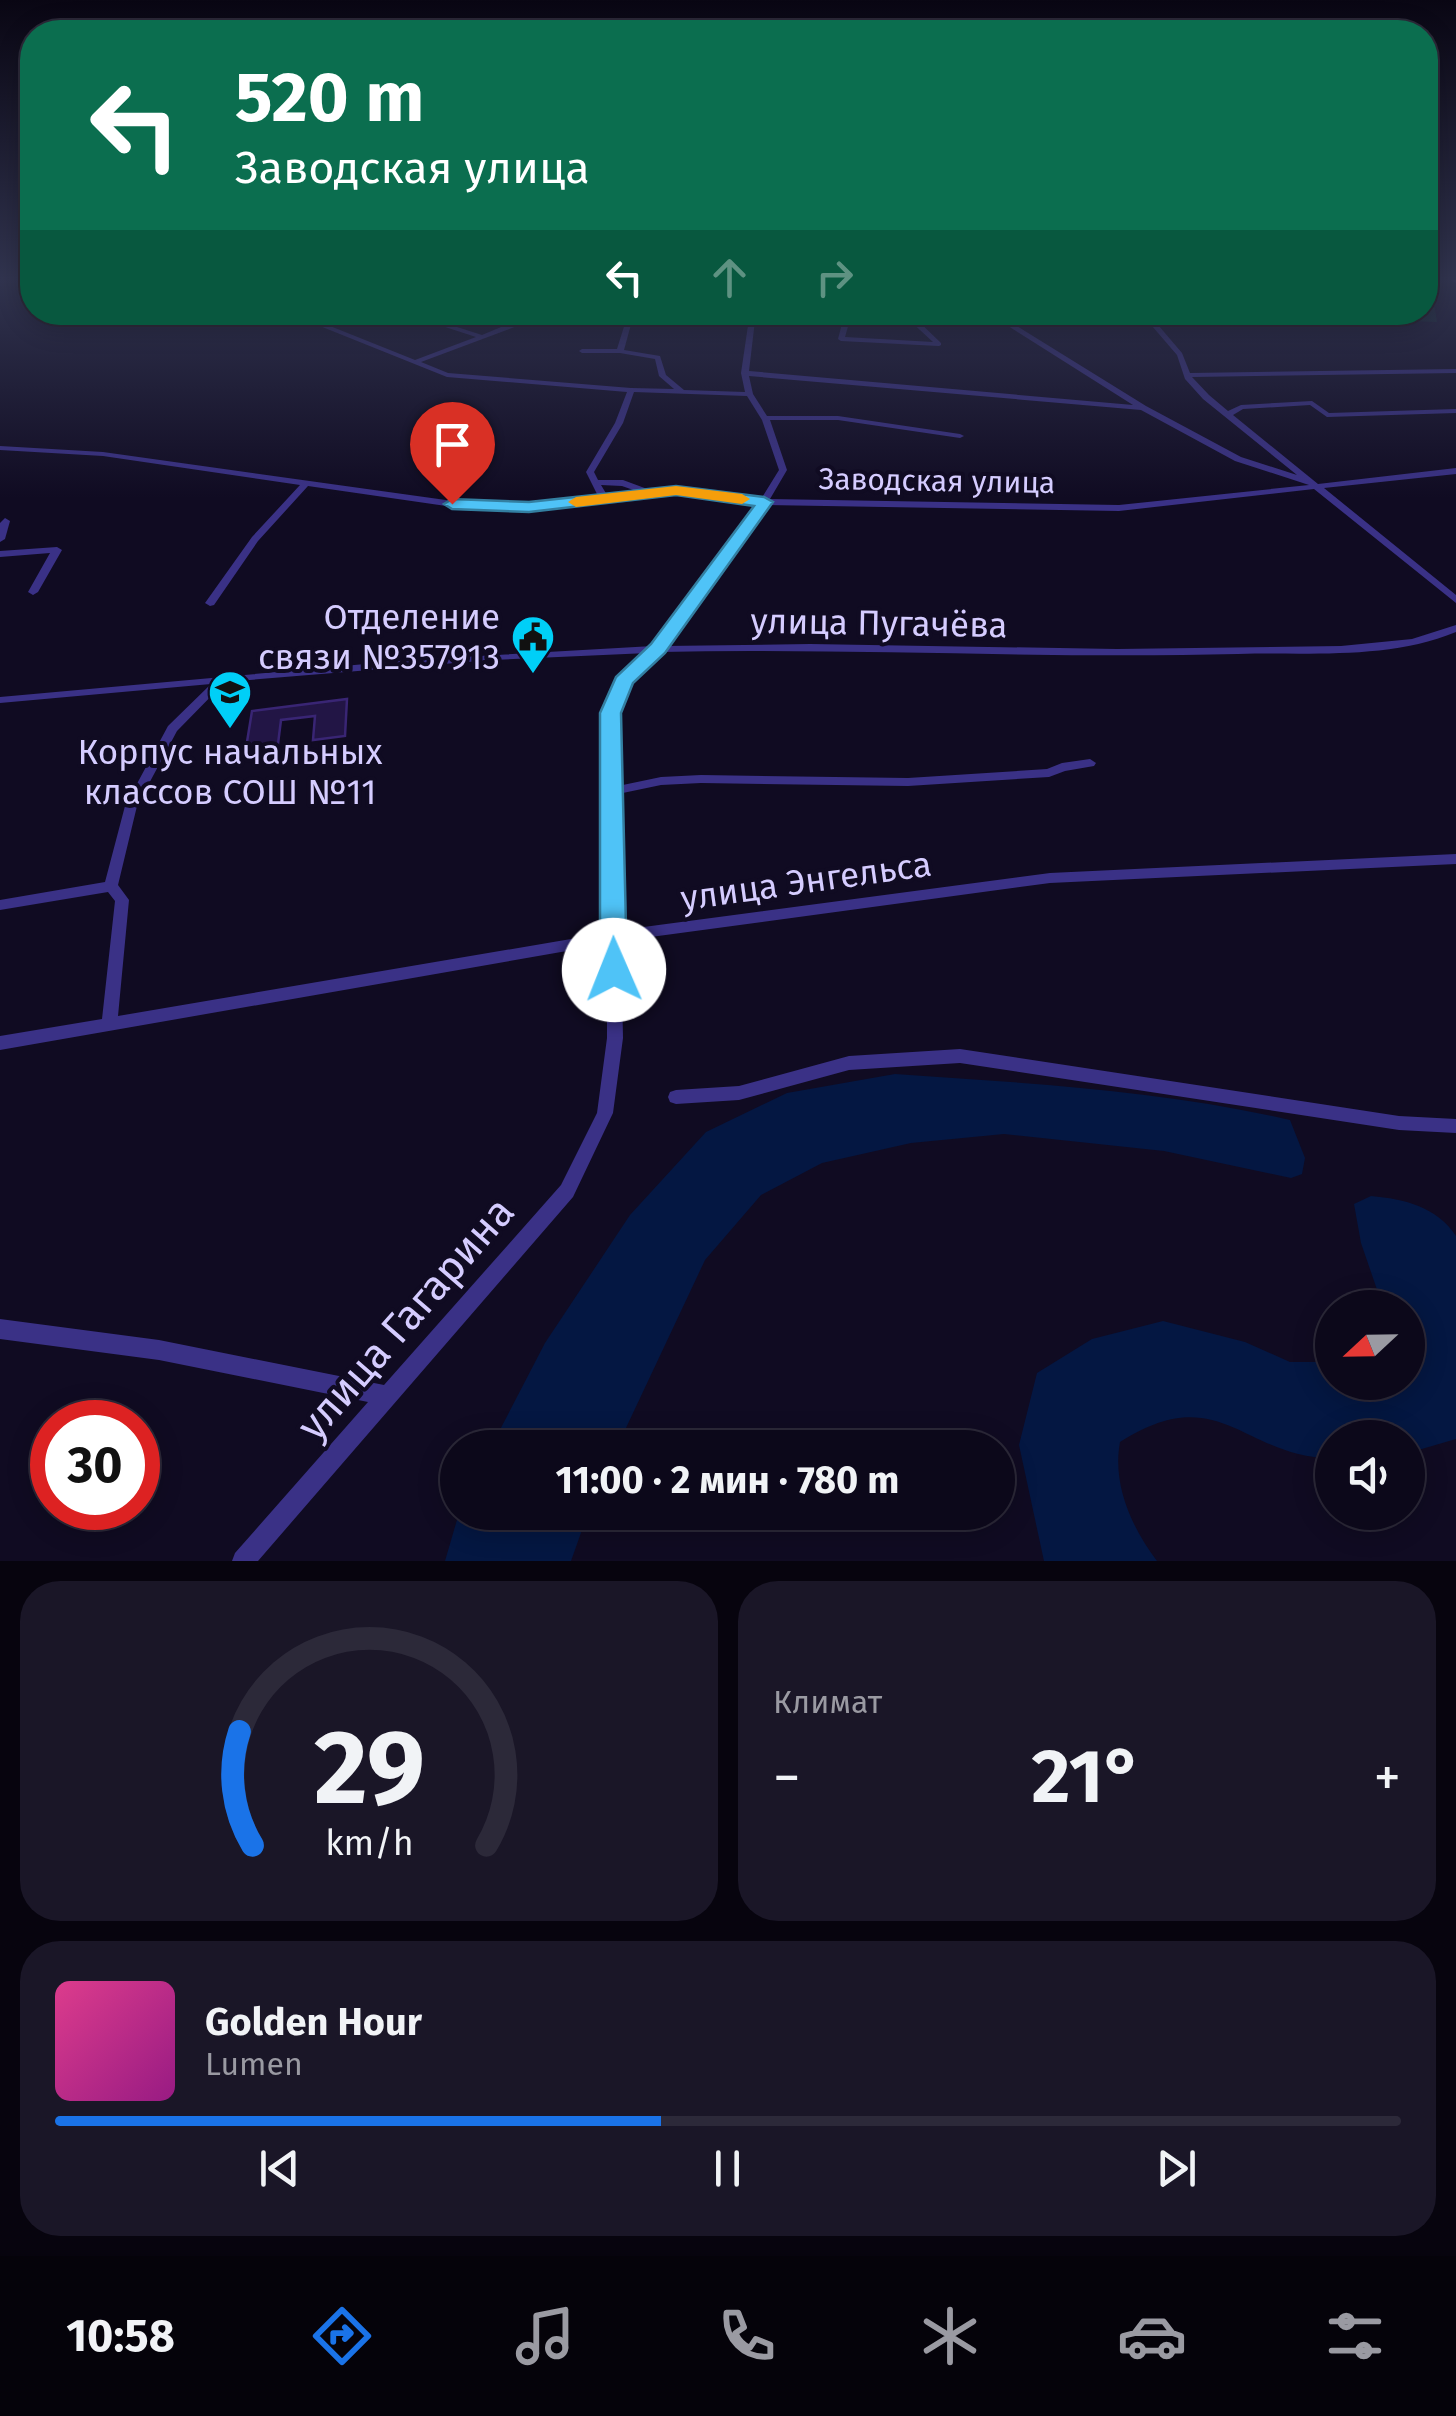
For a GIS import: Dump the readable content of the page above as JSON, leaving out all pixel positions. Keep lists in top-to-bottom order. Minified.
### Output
{"streets":{"street":["Заводская улица","улица Пугачёва","улица Энгельса","улица Гагарина"]},"crossings":[["Заводская улица","улица Гагарина"],["улица Пугачёва","улица Гагарина"],["улица Энгельса","улица Гагарина"]],"places":{"public building":["Отделение связи №357913"],"school or university":["Корпус начальных классов СОШ №11"]},"north":"left","page":{"turn":["520 m","Заводская улица"],"limit":"30","trip":"11:00 · 2 мин · 780 m","tile":"Климат","heat":["−","21°","+"],"song":["Golden Hour","Lumen"],"tabs":"10:58","gauge":["29","km/h"]}}
